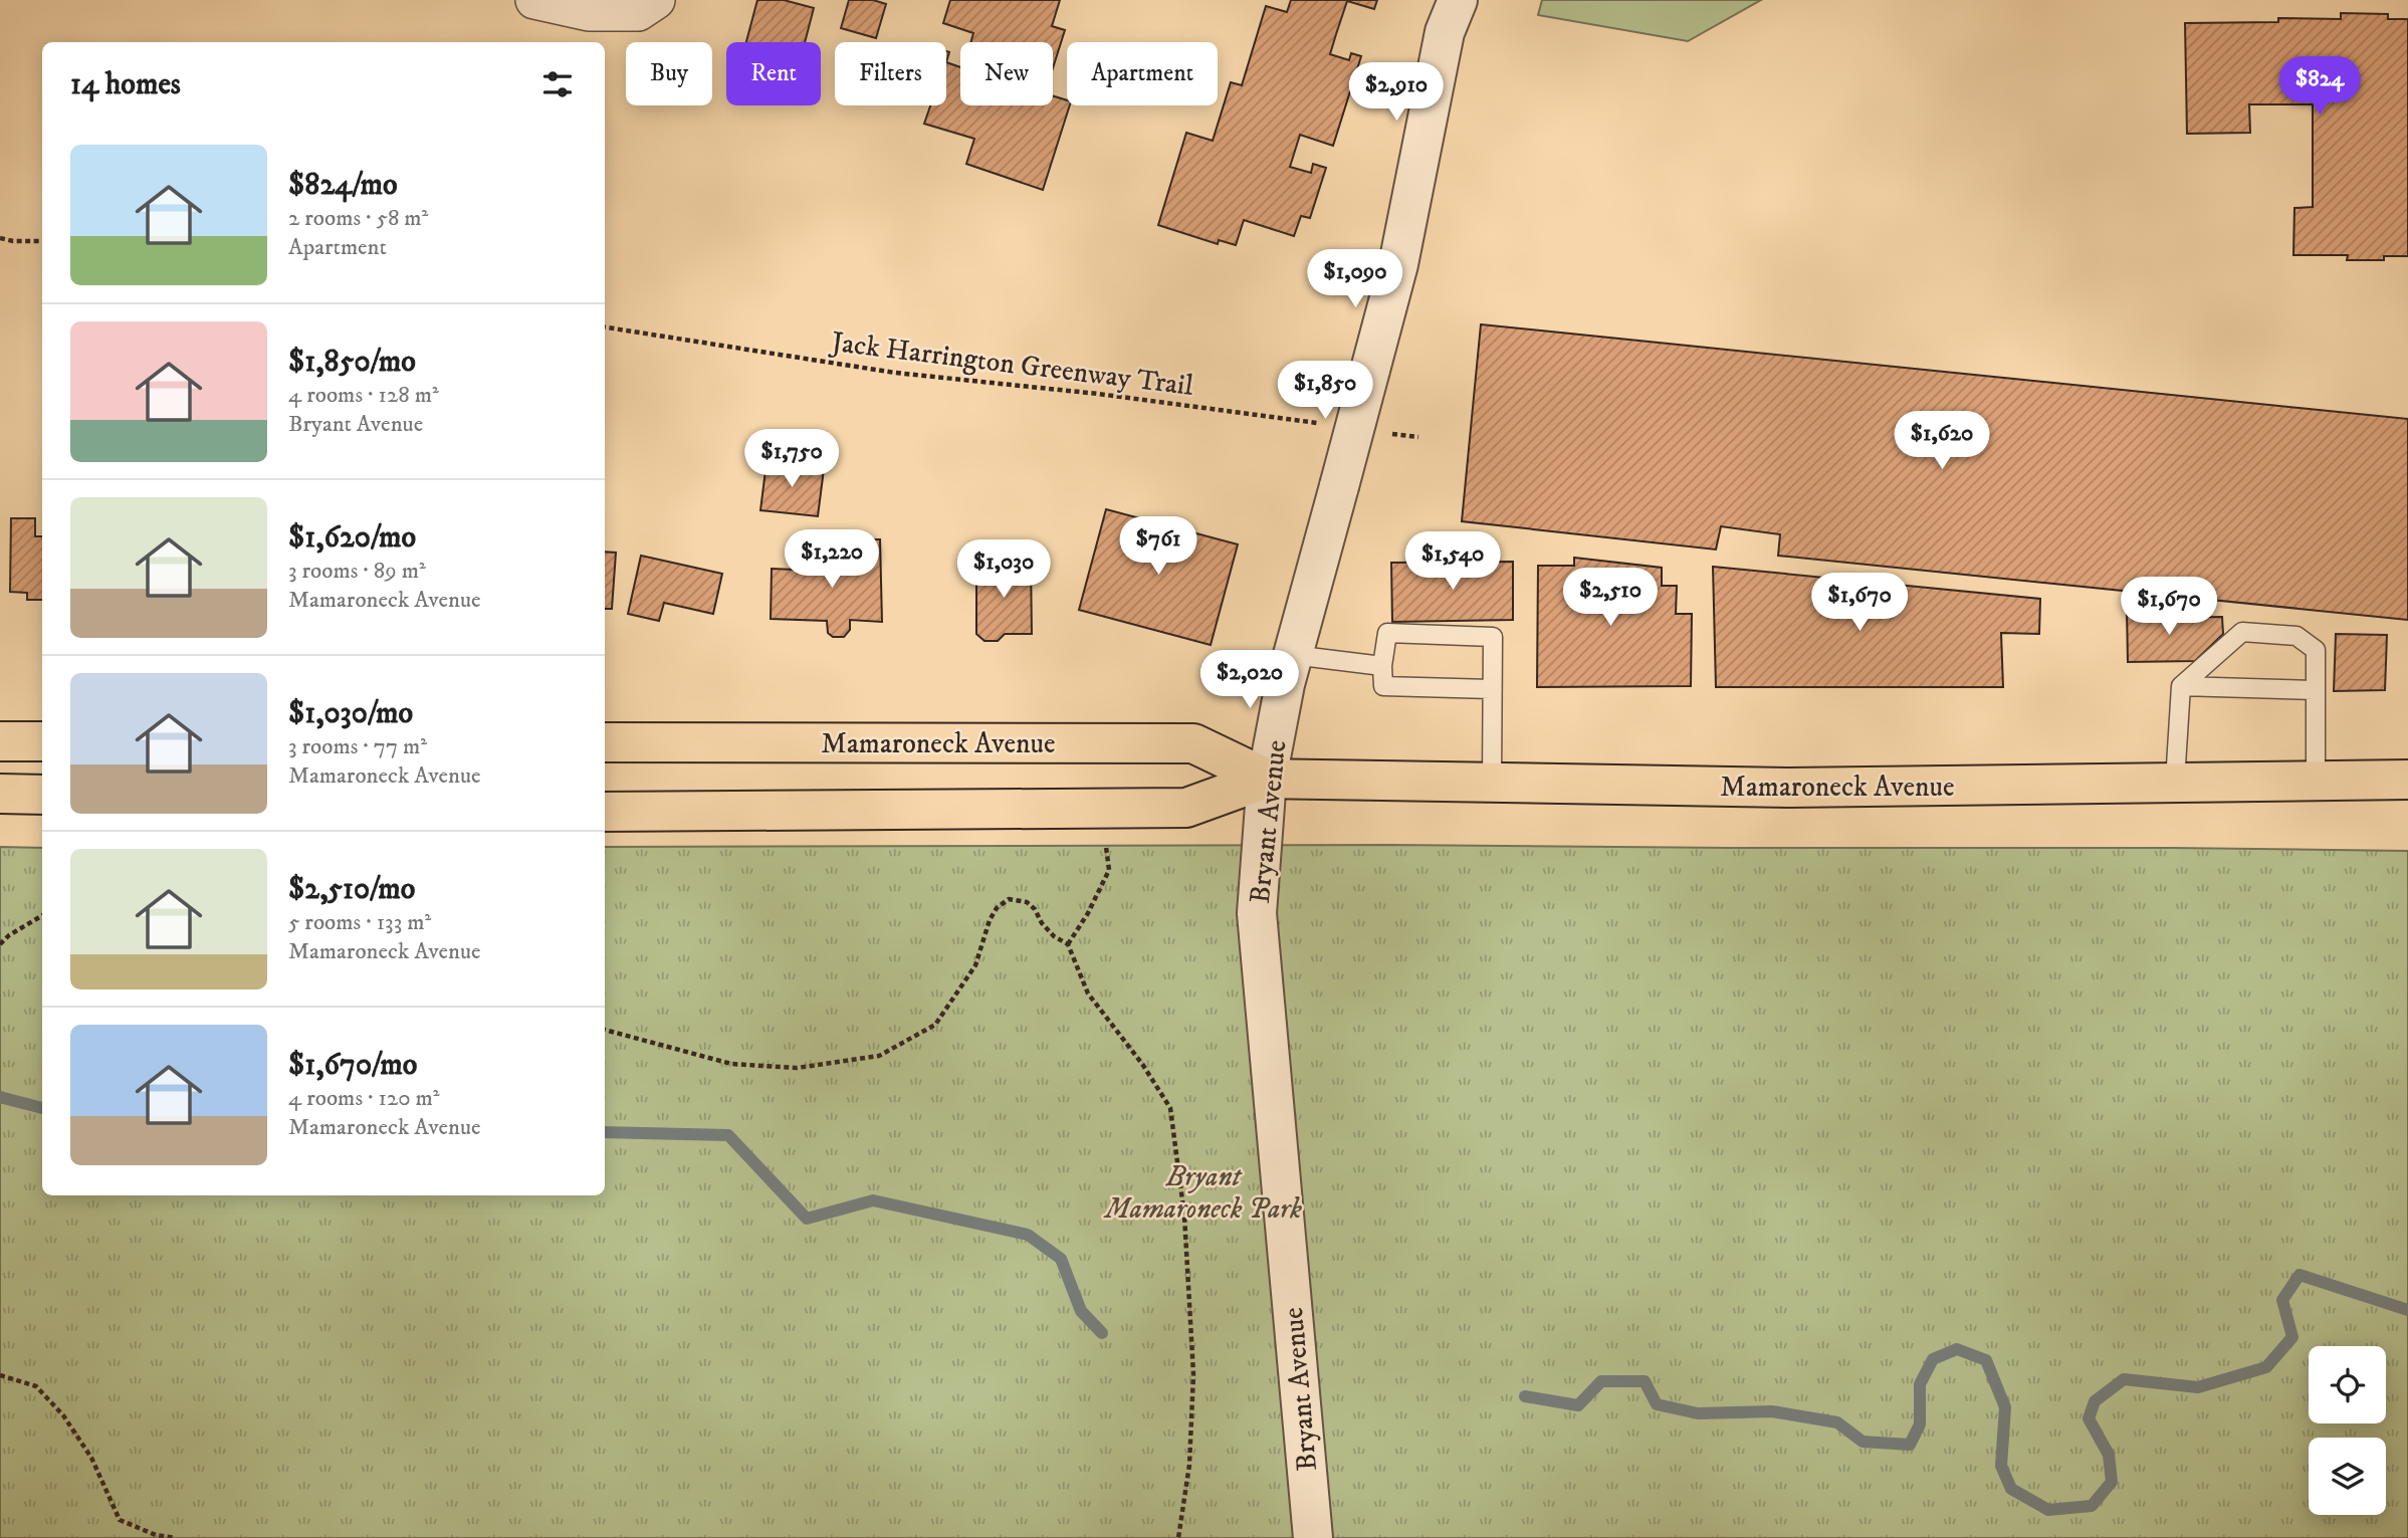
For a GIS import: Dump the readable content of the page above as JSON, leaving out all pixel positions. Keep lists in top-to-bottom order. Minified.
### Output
{"streets":{"main road":["Mamaroneck Avenue"],"street":["Bryant Avenue"],"path":["Jack Harrington Greenway Trail"]},"crossings":[["Mamaroneck Avenue","Bryant Avenue"]],"parks":["Bryant Mamaroneck Park"],"page":{"chip":["Buy","Rent","Filters","New","Apartment"],"heading":"14 homes","price":["$824","$2,910","$1,090","$1,850","$1,620","$1,750","$761","$1,220","$1,540","$1,030","$2,510","$1,670","$1,670","$2,020"],"list":[{"name":"$824/mo","note":"2 rooms · 58 m² · Apartment"},{"name":"$1,850/mo","note":"4 rooms · 128 m² · Bryant Avenue"},{"name":"$1,620/mo","note":"3 rooms · 89 m² · Mamaroneck Avenue"},{"name":"$1,030/mo","note":"3 rooms · 77 m² · Mamaroneck Avenue"},{"name":"$2,510/mo","note":"5 rooms · 133 m² · Mamaroneck Avenue"},{"name":"$1,670/mo","note":"4 rooms · 120 m² · Mamaroneck Avenue"}]}}
